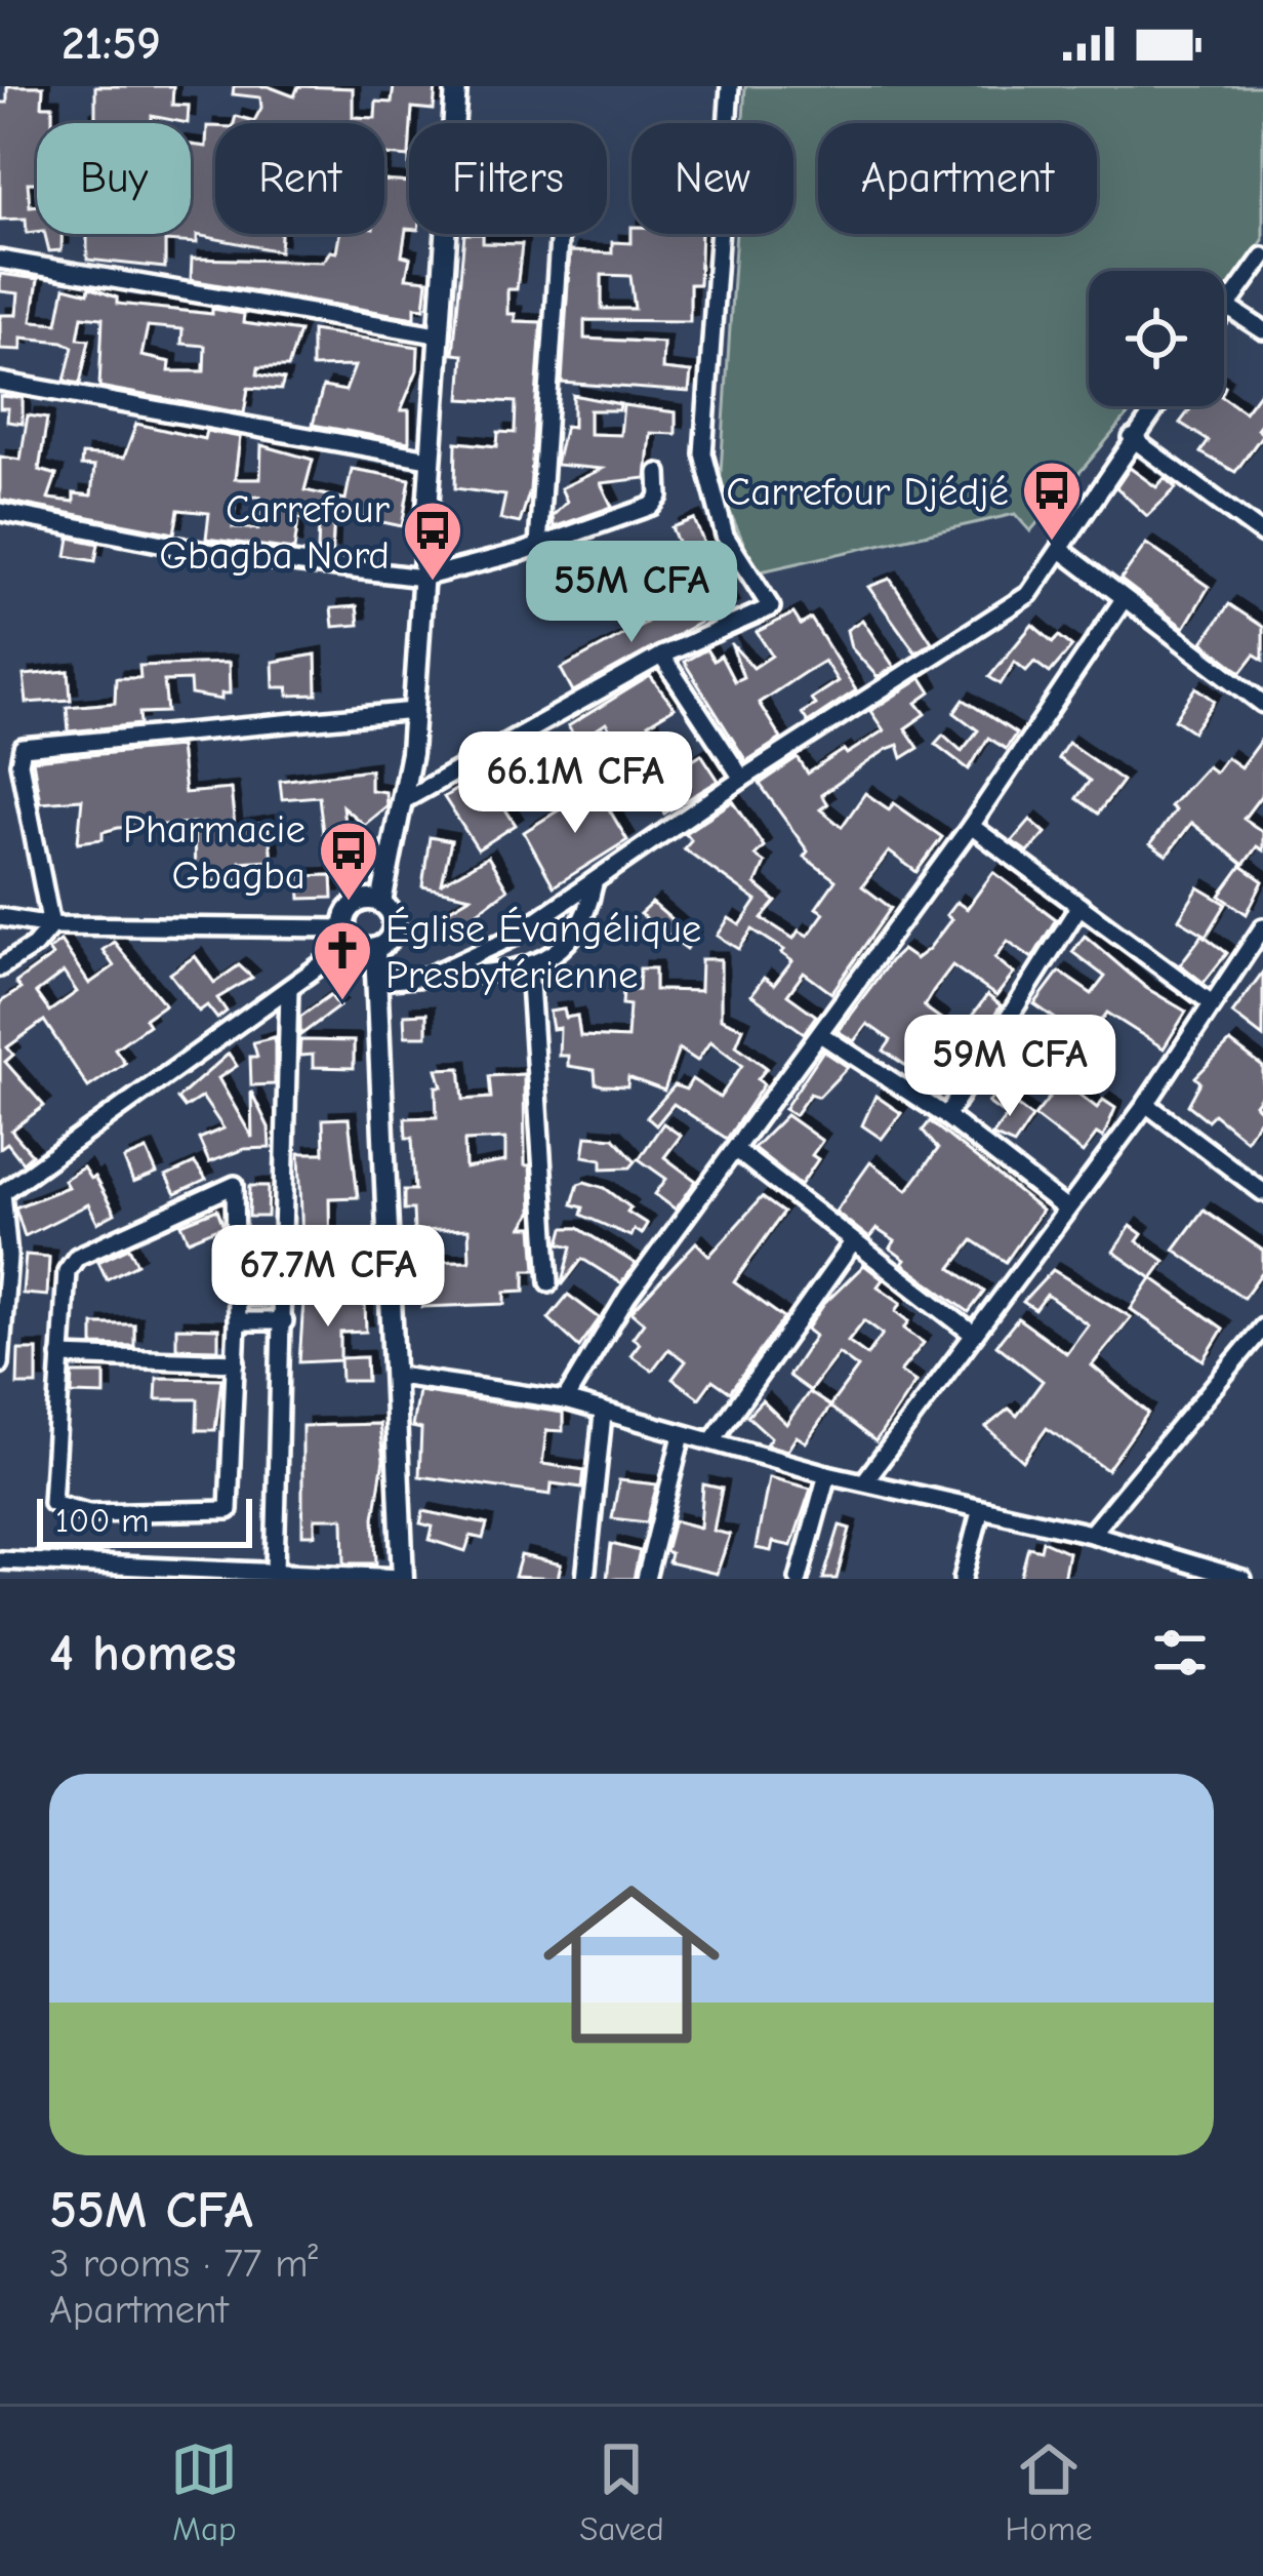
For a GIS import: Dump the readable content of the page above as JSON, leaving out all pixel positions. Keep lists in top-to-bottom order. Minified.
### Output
{"places":{"bus stop":["Carrefour Djédjé","Carrefour Gbagba Nord","Pharmacie Gbagba"],"church":["Église Évangélique Presbytérienne"]},"scale_bar":"100 m","page":{"status":"21:59","chip":["Buy","Rent","Filters","New","Apartment"],"price":["55M CFA","66.1M CFA","59M CFA","67.7M CFA"],"scale":"100 m","heading":"4 homes","list":[{"name":"55M CFA","note":"3 rooms · 77 m² · Apartment"}],"tabs":["Map","Saved","Home"]}}
